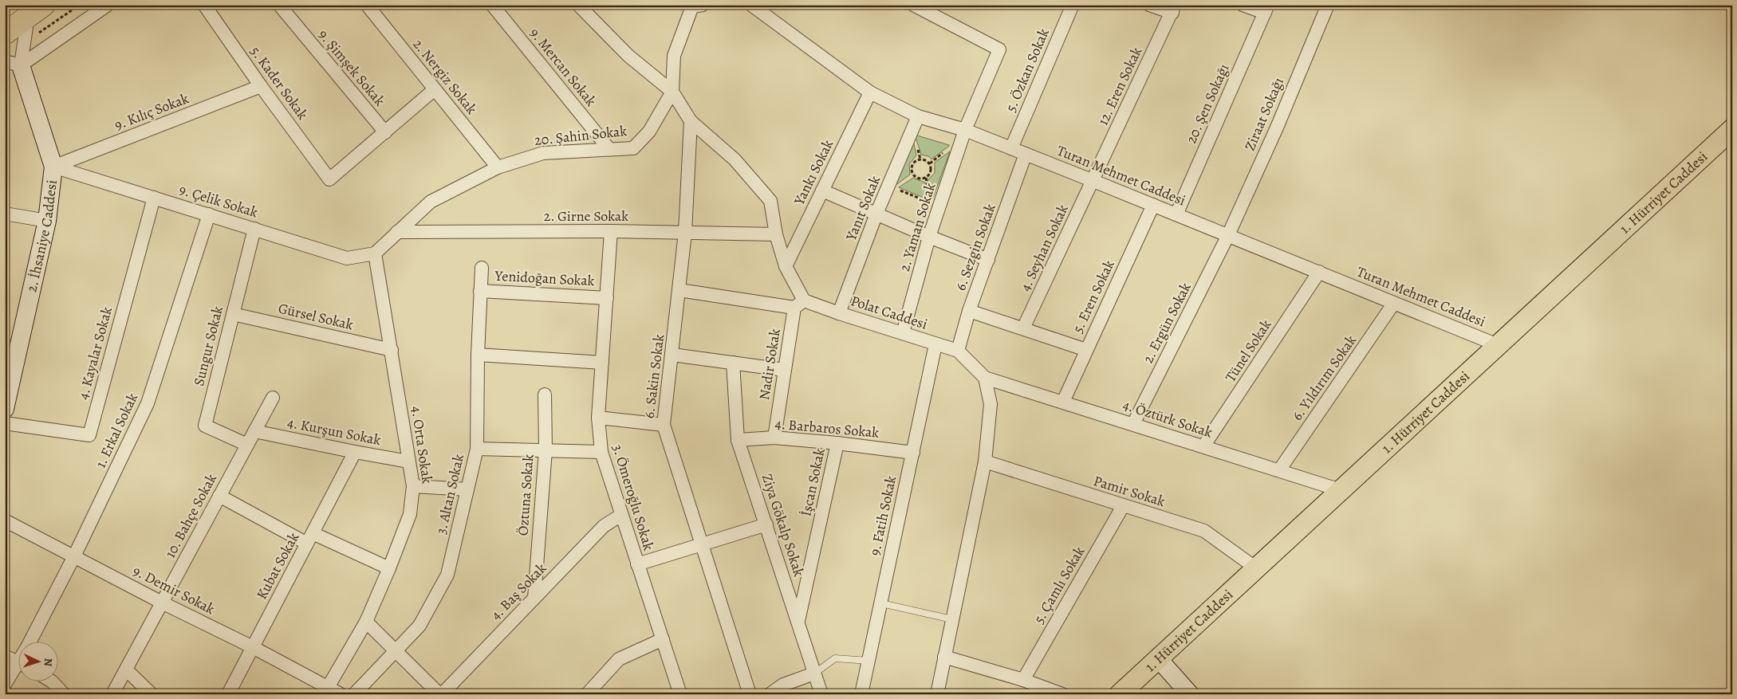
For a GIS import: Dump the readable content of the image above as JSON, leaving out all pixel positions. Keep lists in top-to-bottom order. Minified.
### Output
{"streets":{"main road":["1. Hürriyet Caddesi"],"street":["9. Mercan Sokak","9. Şimşek Sokak","5. Özkan Sokak","2. Nergiz Sokak","5. Kader Sokak","12. Eren Sokak","20. Şen Sokağı","9. Kılıç Sokak","Ziraat Sokağı","20. Şahin Sokak","Yankı Sokak","Turan Mehmet Caddesi","9. Çelik Sokak","Yanıt Sokak","2. Girne Sokak","2. Yaman Sokak","2. İhsaniye Caddesi","6. Sezgin Sokak","4. Seyhan Sokak","Yenidoğan Sokak","5. Eren Sokak","Polat Caddesi","Gürsel Sokak","2. Ergün Sokak","Sungur Sokak","Tünel Sokak","4. Kayalar Sokak","Nadir Sokak","6. Sakin Sokak","6. Yıldırım Sokak","4. Öztürk Sokak","4. Barbaros Sokak","1. Erkal Sokak","4. Kurşun Sokak","4. Orta Sokak","İşcan Sokak","Pamir Sokak","3. Altan Sokak","Öztuna Sokak","3. Ömeroğlu Sokak","10. Bahçe Sokak","9. Fatih Sokak","Ziya Gökalp Sokak","Kubat Sokak","5. Çamlı Sokak","9. Demir Sokak","4. Baş Sokak"]},"crossings":[["9. Mercan Sokak","20. Şahin Sokak"],["9. Şimşek Sokak","5. Kader Sokak"],["5. Özkan Sokak","Turan Mehmet Caddesi"],["2. Nergiz Sokak","20. Şahin Sokak"],["5. Kader Sokak","9. Kılıç Sokak"],["12. Eren Sokak","Turan Mehmet Caddesi"],["12. Eren Sokak","4. Seyhan Sokak"],["20. Şen Sokağı","Turan Mehmet Caddesi"],["9. Kılıç Sokak","9. Çelik Sokak"],["9. Kılıç Sokak","2. İhsaniye Caddesi"],["Ziraat Sokağı","Turan Mehmet Caddesi"],["Ziraat Sokağı","2. Ergün Sokak"],["20. Şahin Sokak","9. Çelik Sokak"],["20. Şahin Sokak","2. Girne Sokak"],["20. Şahin Sokak","4. Orta Sokak"],["Yankı Sokak","Turan Mehmet Caddesi"],["Turan Mehmet Caddesi","1. Hürriyet Caddesi"],["Turan Mehmet Caddesi","Yanıt Sokak"],["Turan Mehmet Caddesi","2. Yaman Sokak"],["Turan Mehmet Caddesi","6. Sezgin Sokak"],["Turan Mehmet Caddesi","4. Seyhan Sokak"],["Turan Mehmet Caddesi","5. Eren Sokak"],["Turan Mehmet Caddesi","2. Ergün Sokak"],["Turan Mehmet Caddesi","Tünel Sokak"],["Turan Mehmet Caddesi","6. Yıldırım Sokak"],["1. Hürriyet Caddesi","4. Öztürk Sokak"],["1. Hürriyet Caddesi","Pamir Sokak"],["9. Çelik Sokak","2. İhsaniye Caddesi"],["9. Çelik Sokak","Sungur Sokak"],["9. Çelik Sokak","4. Kayalar Sokak"],["9. Çelik Sokak","1. Erkal Sokak"],["9. Çelik Sokak","4. Orta Sokak"],["Yanıt Sokak","Polat Caddesi"],["2. Girne Sokak","6. Sakin Sokak"],["2. Girne Sokak","3. Ömeroğlu Sokak"],["2. Yaman Sokak","Polat Caddesi"],["6. Sezgin Sokak","Polat Caddesi"],["Yenidoğan Sokak","3. Altan Sokak"],["Yenidoğan Sokak","3. Ömeroğlu Sokak"],["5. Eren Sokak","4. Öztürk Sokak"],["Polat Caddesi","Nadir Sokak"],["Polat Caddesi","6. Sakin Sokak"],["Polat Caddesi","4. Öztürk Sokak"],["Polat Caddesi","9. Fatih Sokak"],["Gürsel Sokak","Sungur Sokak"],["Gürsel Sokak","4. Orta Sokak"],["2. Ergün Sokak","4. Öztürk Sokak"],["Sungur Sokak","10. Bahçe Sokak"],["Tünel Sokak","4. Öztürk Sokak"],["Nadir Sokak","4. Barbaros Sokak"],["6. Yıldırım Sokak","4. Öztürk Sokak"],["4. Barbaros Sokak","İşcan Sokak"],["4. Barbaros Sokak","9. Fatih Sokak"],["4. Barbaros Sokak","Ziya Gökalp Sokak"],["1. Erkal Sokak","9. Demir Sokak"],["4. Kurşun Sokak","4. Orta Sokak"],["4. Kurşun Sokak","10. Bahçe Sokak"],["4. Kurşun Sokak","Kubat Sokak"],["4. Orta Sokak","9. Demir Sokak"],["İşcan Sokak","Ziya Gökalp Sokak"],["Pamir Sokak","5. Çamlı Sokak"],["Öztuna Sokak","4. Baş Sokak"],["3. Ömeroğlu Sokak","4. Baş Sokak"],["10. Bahçe Sokak","9. Demir Sokak"],["Kubat Sokak","9. Demir Sokak"]],"north":"right"}
